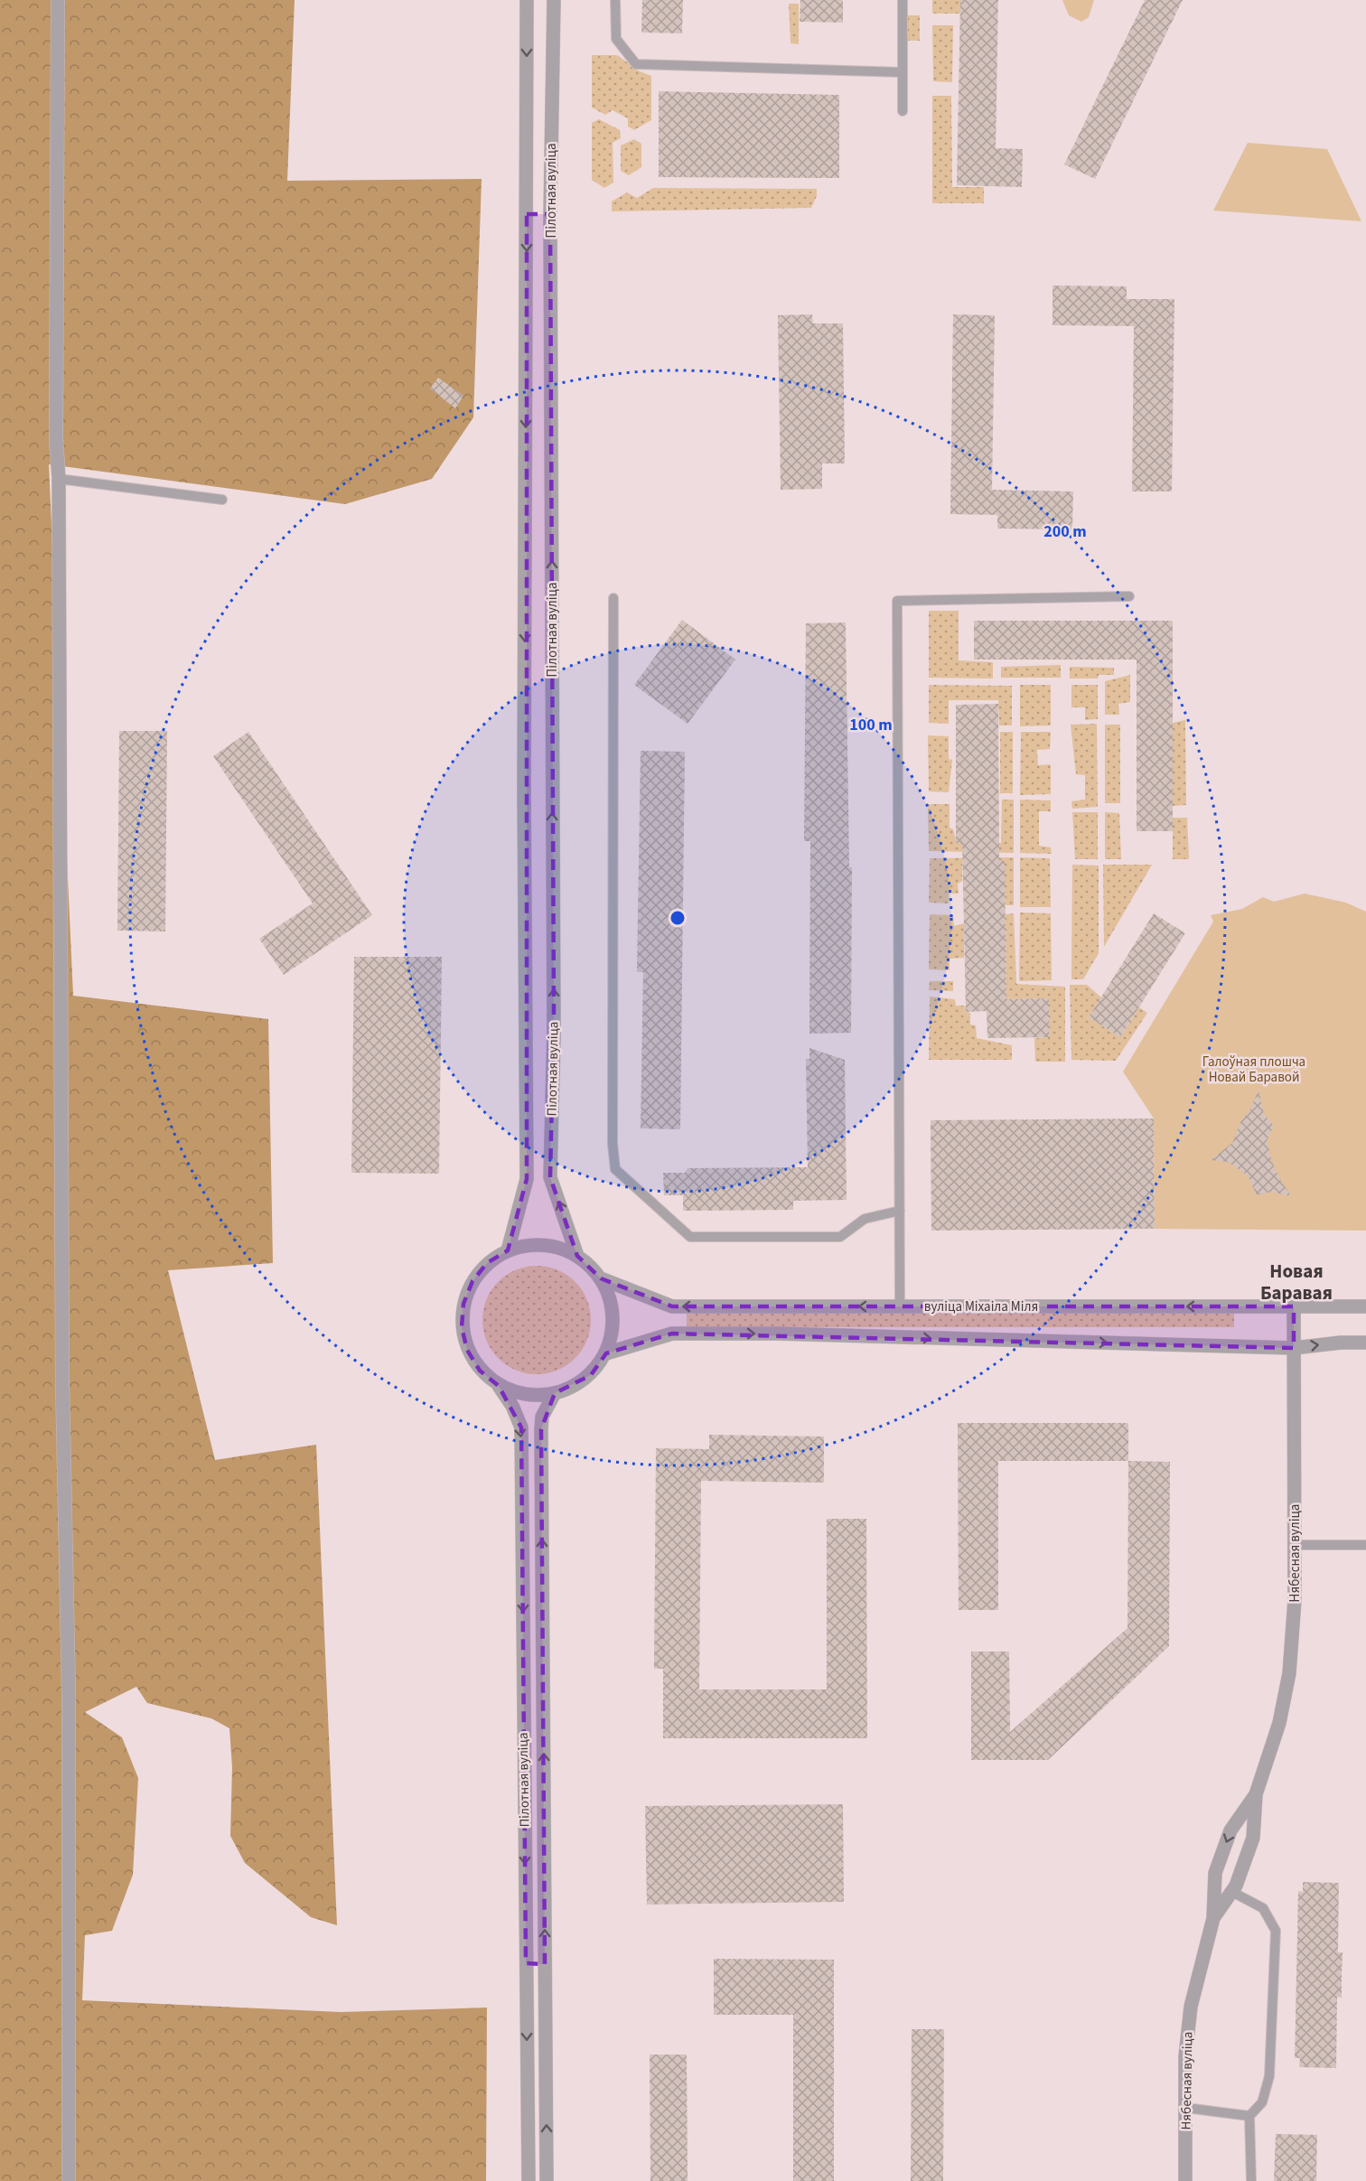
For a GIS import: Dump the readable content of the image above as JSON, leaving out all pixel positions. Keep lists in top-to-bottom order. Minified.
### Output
{"streets":{"street":["Пілотная вуліца","вуліца Міхаіла Міля","Нябесная вуліца"]},"crossings":[["Пілотная вуліца","вуліца Міхаіла Міля"],["вуліца Міхаіла Міля","Нябесная вуліца"]],"districts":["Новая Баравая"],"parks":["Галоўная плошча Новай Баравой"],"rings":["200 m","100 m"]}
